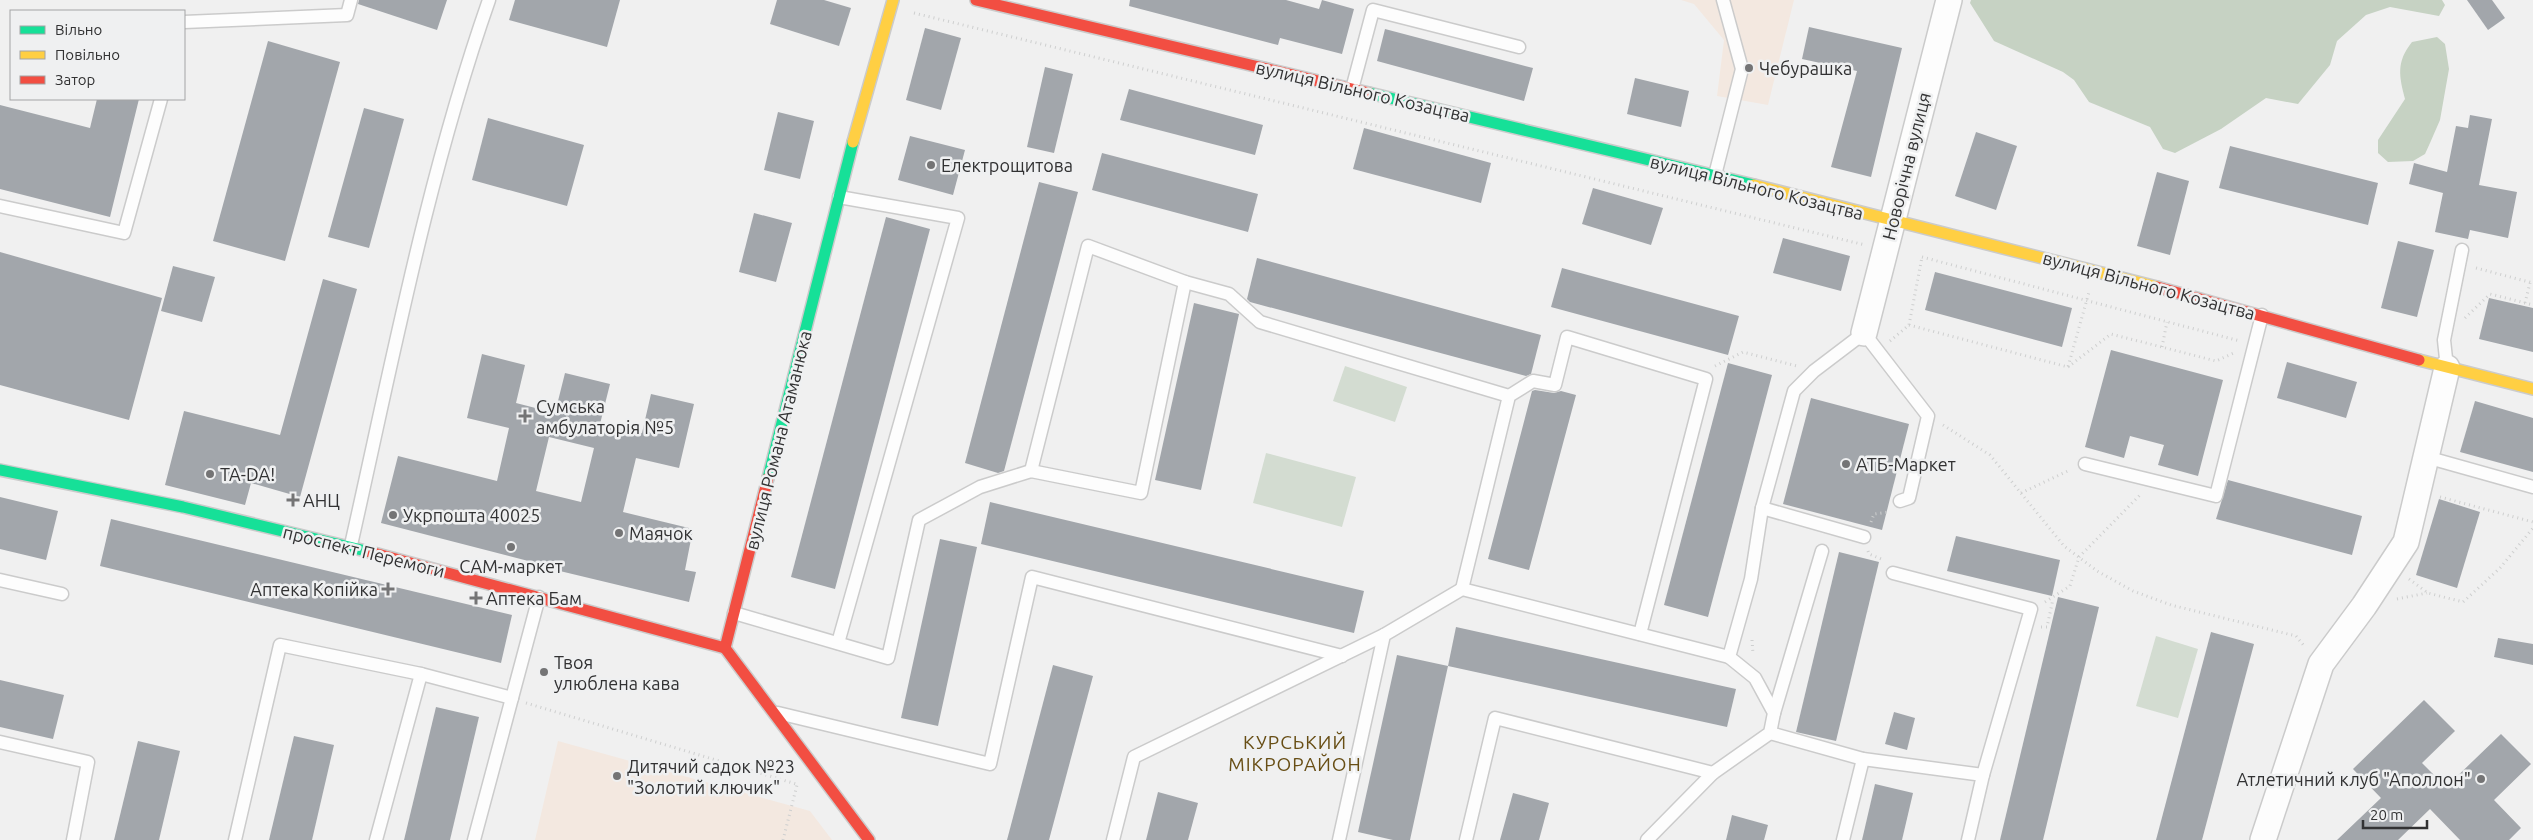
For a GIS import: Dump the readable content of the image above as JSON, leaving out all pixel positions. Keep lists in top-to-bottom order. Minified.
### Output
{"streets":{"street":["вулиця Вільного Козацтва","Новорічна вулиця","вулиця Романа Атаманюка","проспект Перемоги"]},"crossings":[["вулиця Вільного Козацтва","Новорічна вулиця"],["вулиця Романа Атаманюка","проспект Перемоги"]],"districts":["КУРСЬКИЙ МІКРОРАЙОН"],"places":{"other":["Чебурашка","Електрощитова","АТБ-Маркет","TA-DA!","Укрпошта 40025","Маячок","САМ-маркет","Твоя улюблена кава","Дитячий садок №23 \"Золотий ключик\"","Атлетичний клуб \"Аполлон\""],"health":["Сумська амбулаторія №5","АНЦ","Аптека Копійка","Аптека Бам"]},"legend":["Вільно","Повільно","Затор"],"scale_bar":"20 m"}
